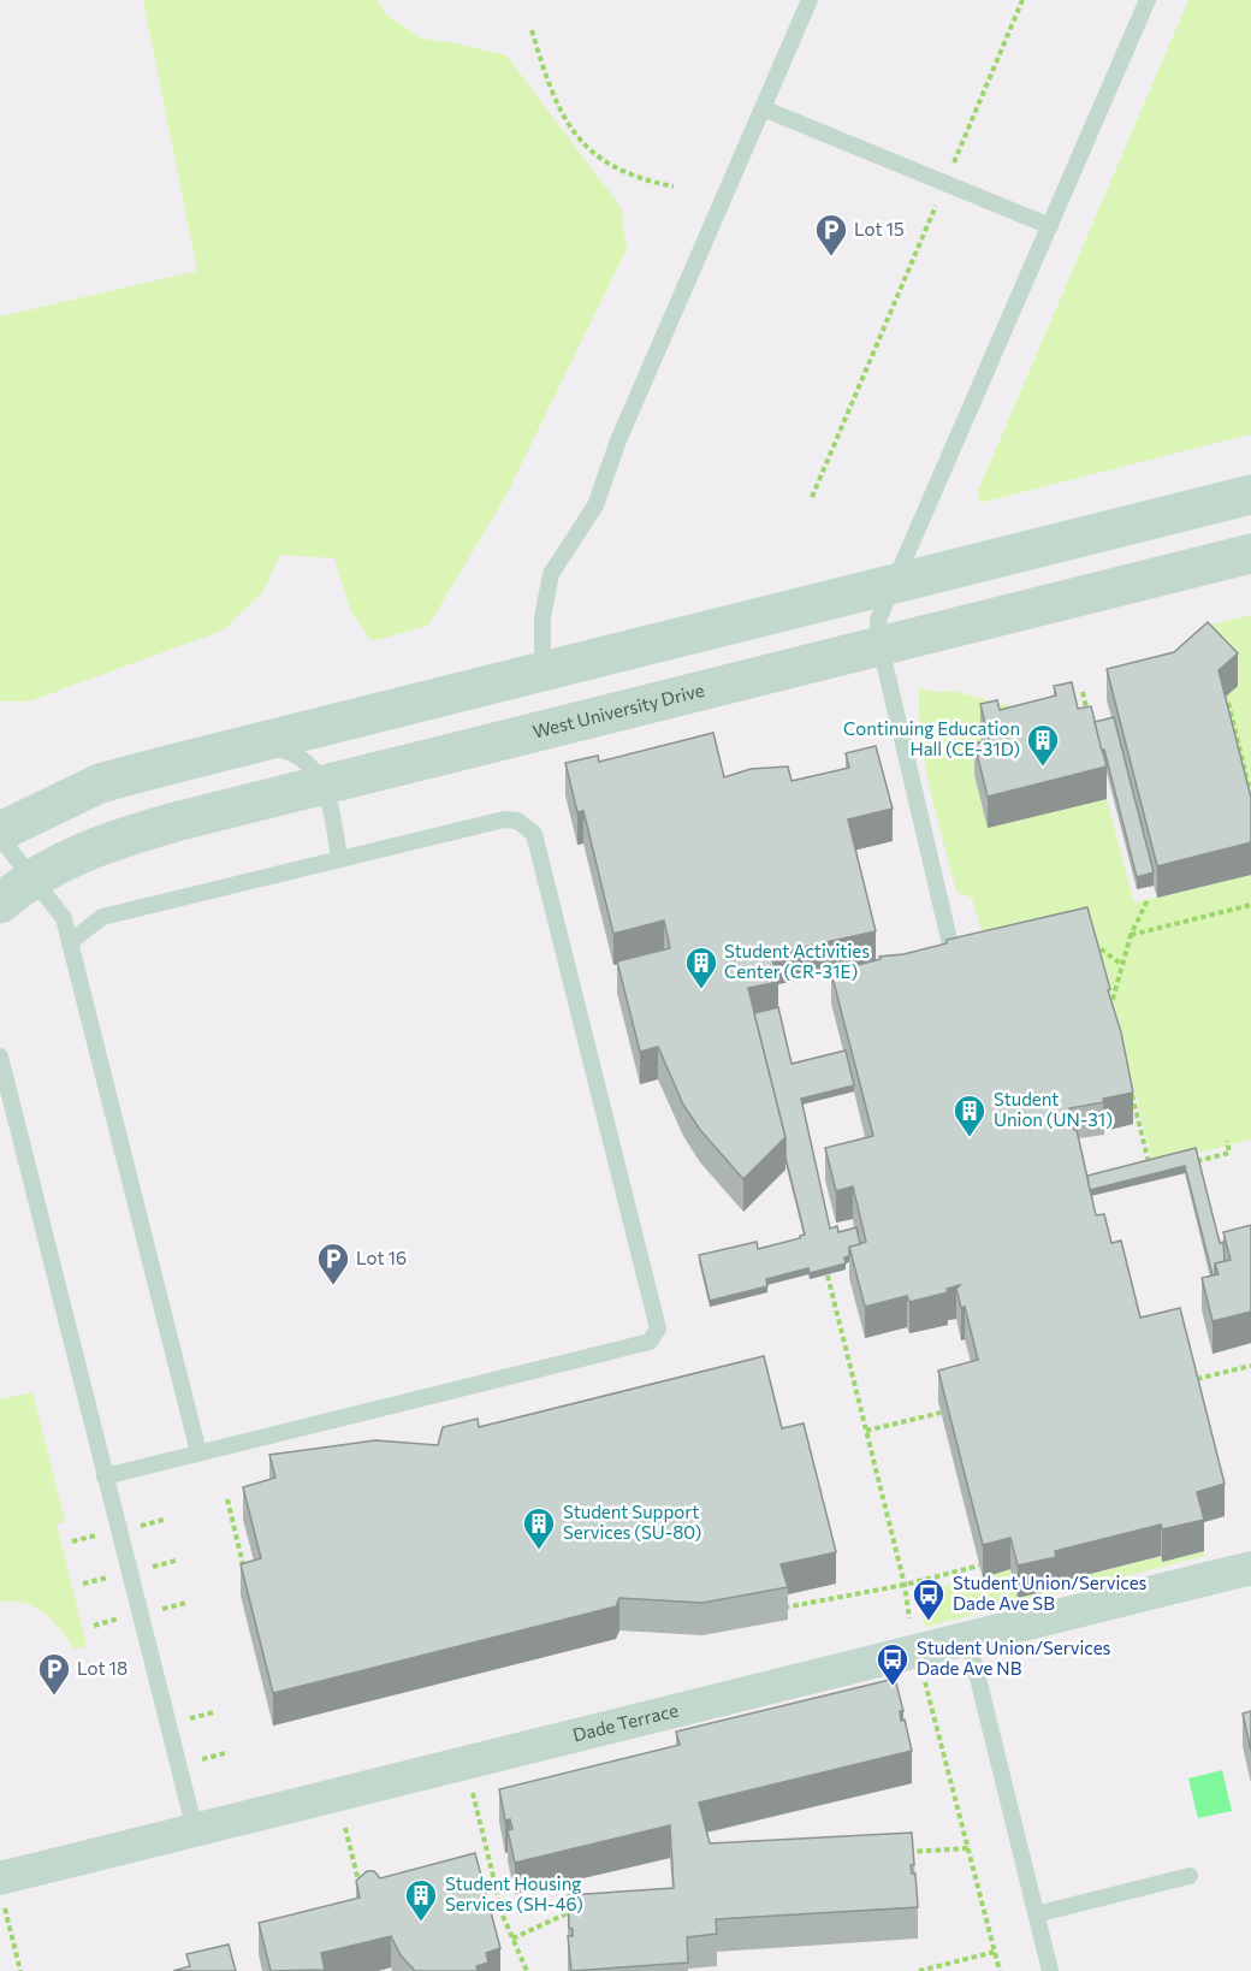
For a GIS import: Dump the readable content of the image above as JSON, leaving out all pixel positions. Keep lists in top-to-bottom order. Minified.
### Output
{"streets":{"street":["West University Drive","Dade Terrace"]},"places":{"parking":["Lot 15","Lot 16","Lot 18"],"building":["Continuing Education Hall (CE-31D)","Student Activities Center (CR-31E)","Student Union (UN-31)","Student Support Services (SU-80)","Student Housing Services (SH-46)"],"bus stop":["Student Union/Services Dade Ave SB","Student Union/Services Dade Ave NB"]}}
